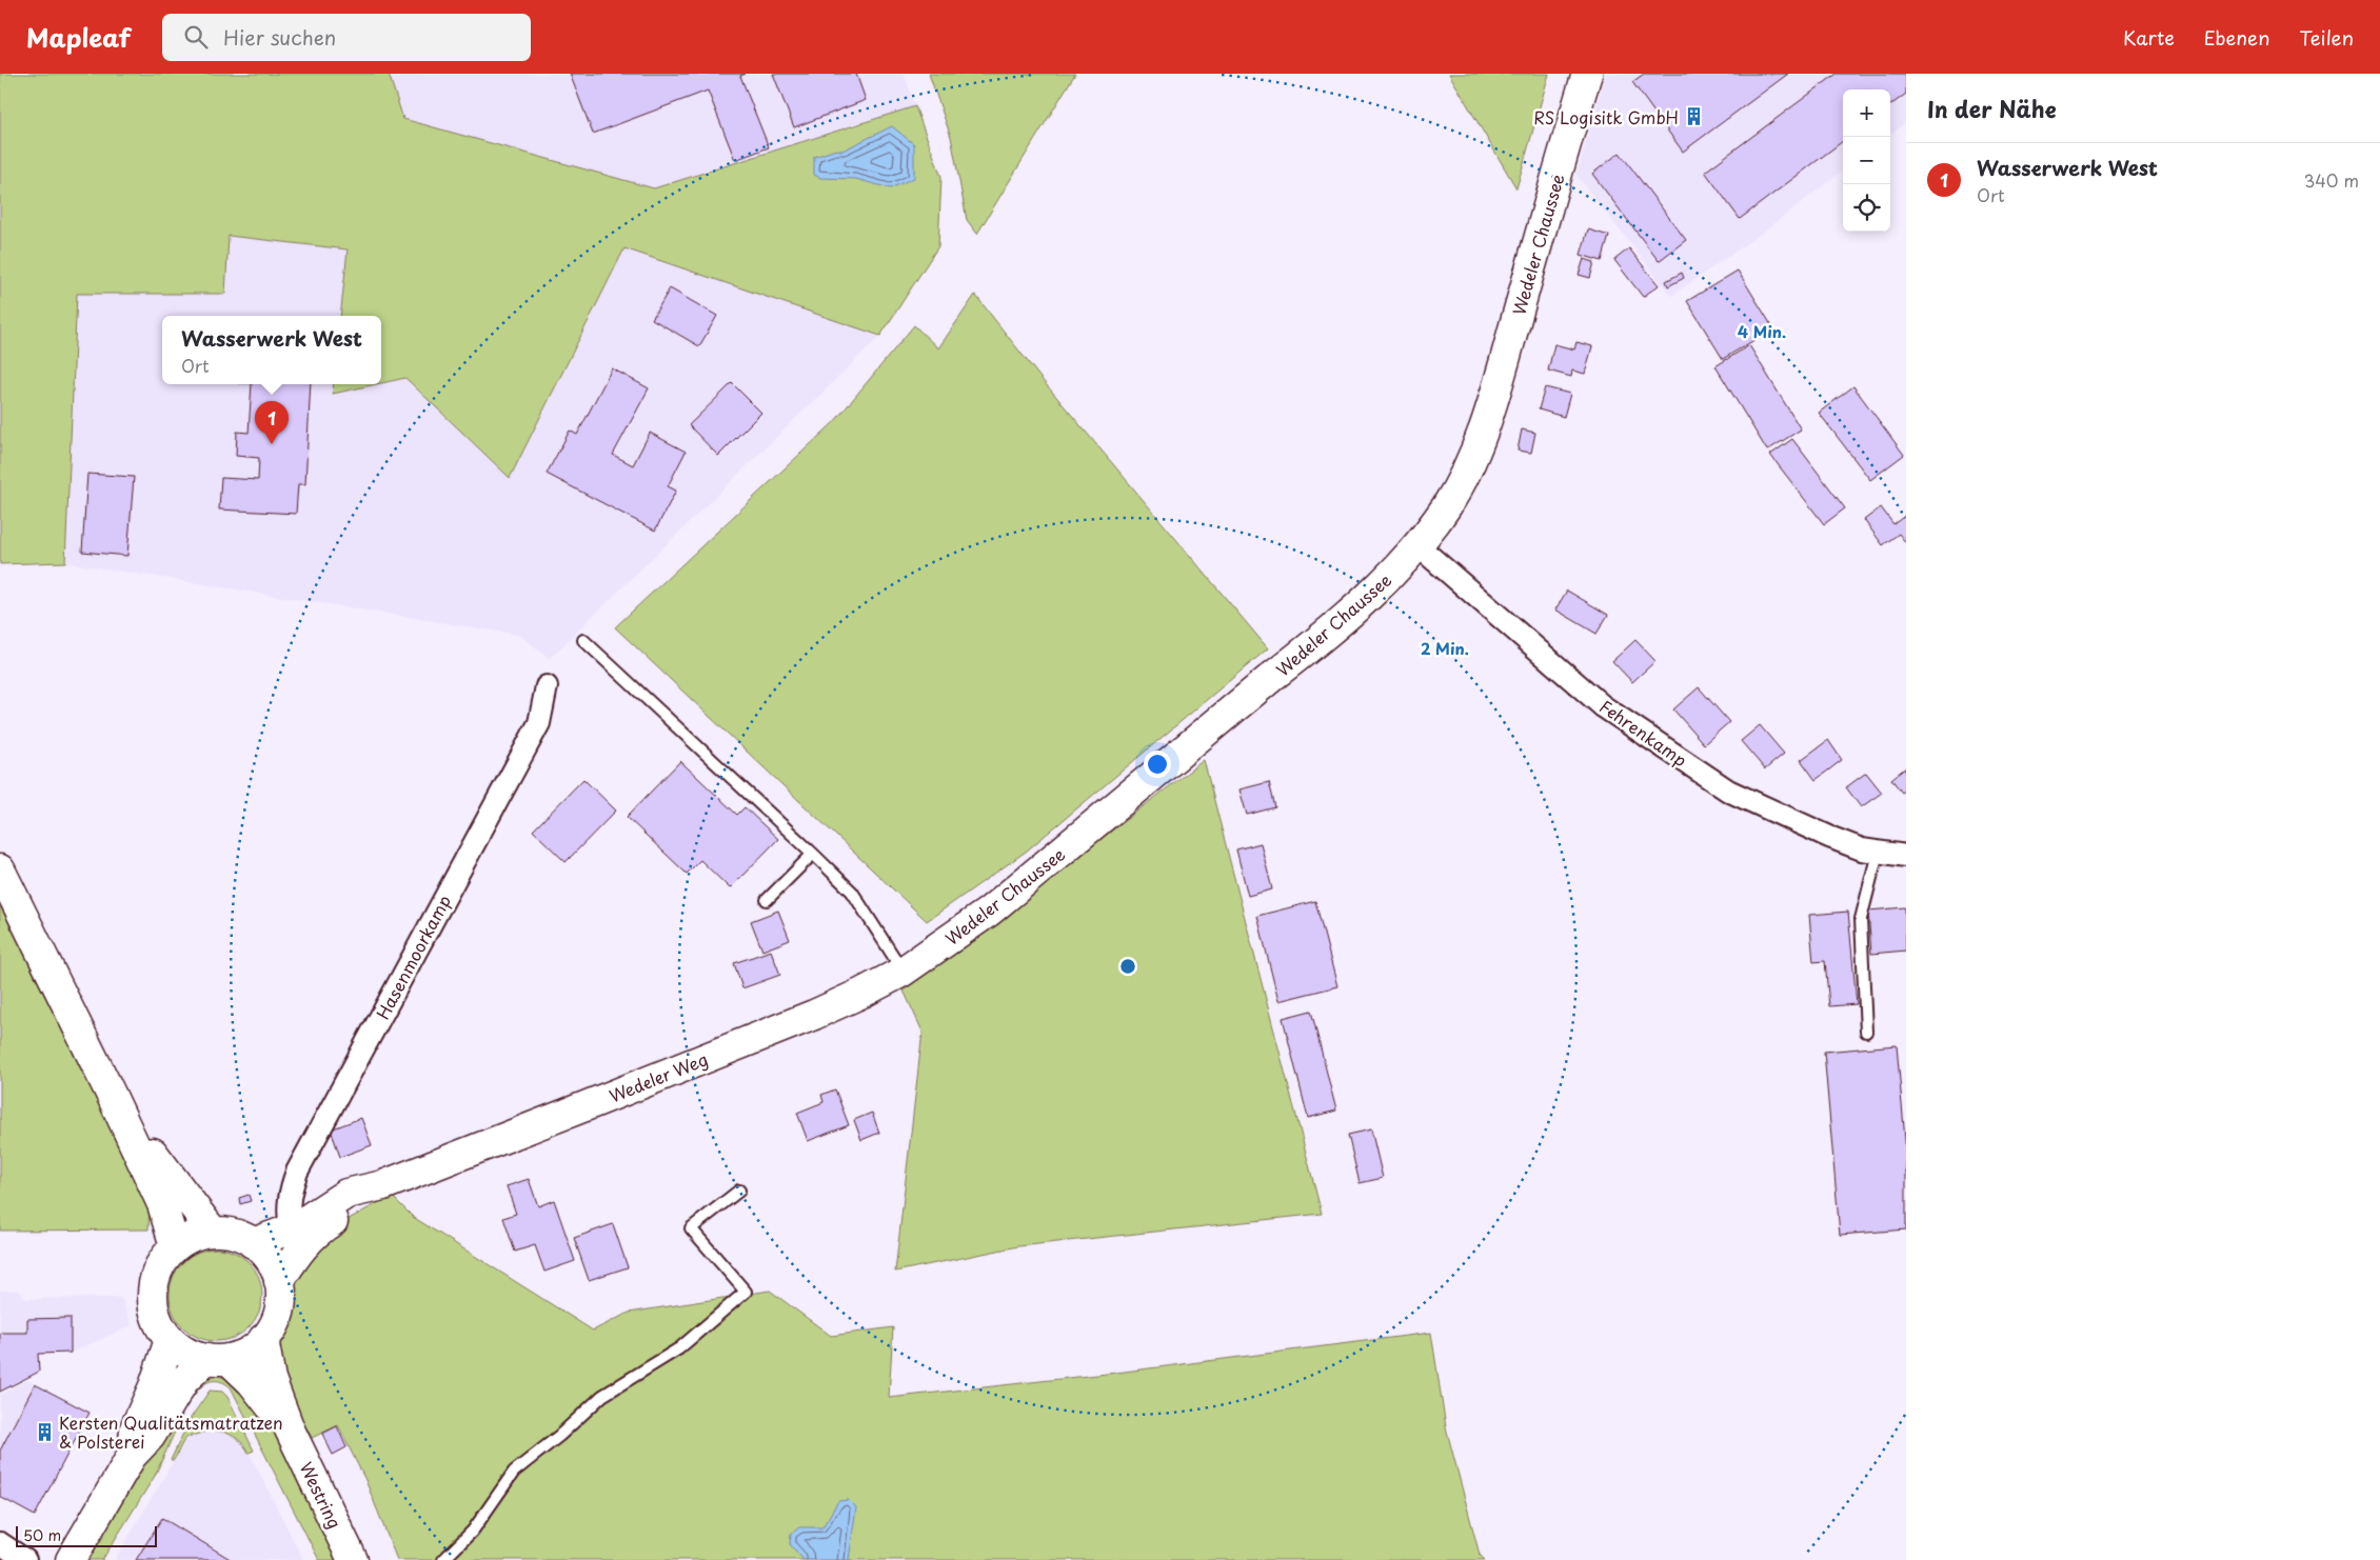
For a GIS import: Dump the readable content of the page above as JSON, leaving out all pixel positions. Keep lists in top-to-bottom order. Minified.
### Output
{"streets":{"main road":["Wedeler Chaussee","Wedeler Weg","Westring"],"street":["Fehrenkamp","Hasenmoorkamp"]},"crossings":[["Wedeler Chaussee","Fehrenkamp"],["Wedeler Chaussee","Wedeler Weg"],["Hasenmoorkamp","Wedeler Weg"],["Wedeler Weg","Westring"]],"places":{"building":["RS Logisitk GmbH","Kersten Qualitätsmatratzen & Polsterei"]},"scale_bar":"50 m","page":{"header":"Mapleaf","search":"Hier suchen","nav":["Karte","Ebenen","Teilen"],"heading":"In der Nähe","map_buttons":["+","−"],"list":[{"mark":"1","name":"Wasserwerk West","note":"Ort","value":"340 m"}],"popup":["Wasserwerk West","Ort"],"pins":"1","scale":"50 m"},"rings":["4 Min.","2 Min."]}
